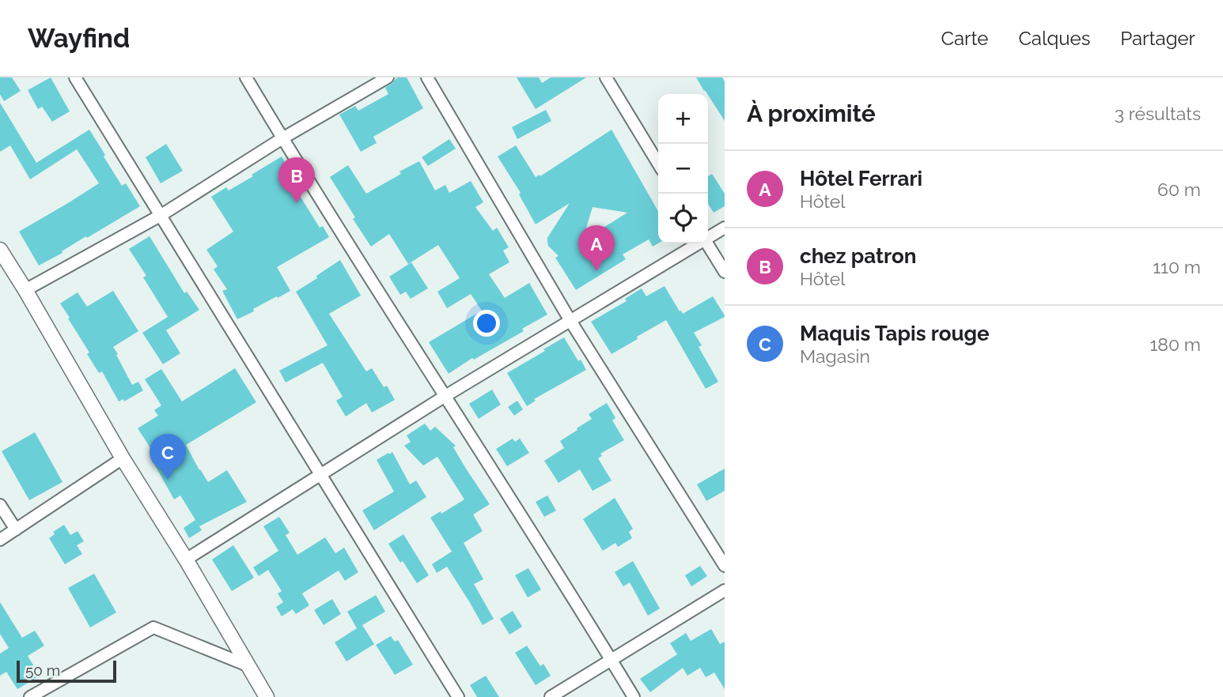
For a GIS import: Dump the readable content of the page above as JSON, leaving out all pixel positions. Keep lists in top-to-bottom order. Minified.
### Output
{"scale_bar":"50 m","page":{"header":"Wayfind","nav":["Carte","Calques","Partager"],"heading":["À proximité","3 résultats"],"map_buttons":["+","−"],"list":[{"mark":"A","name":"Hôtel Ferrari","note":"Hôtel","value":"60 m"},{"mark":"B","name":"chez patron","note":"Hôtel","value":"110 m"},{"mark":"C","name":"Maquis Tapis rouge","note":"Magasin","value":"180 m"}],"pins":["B","A","C"],"scale":"50 m"}}
